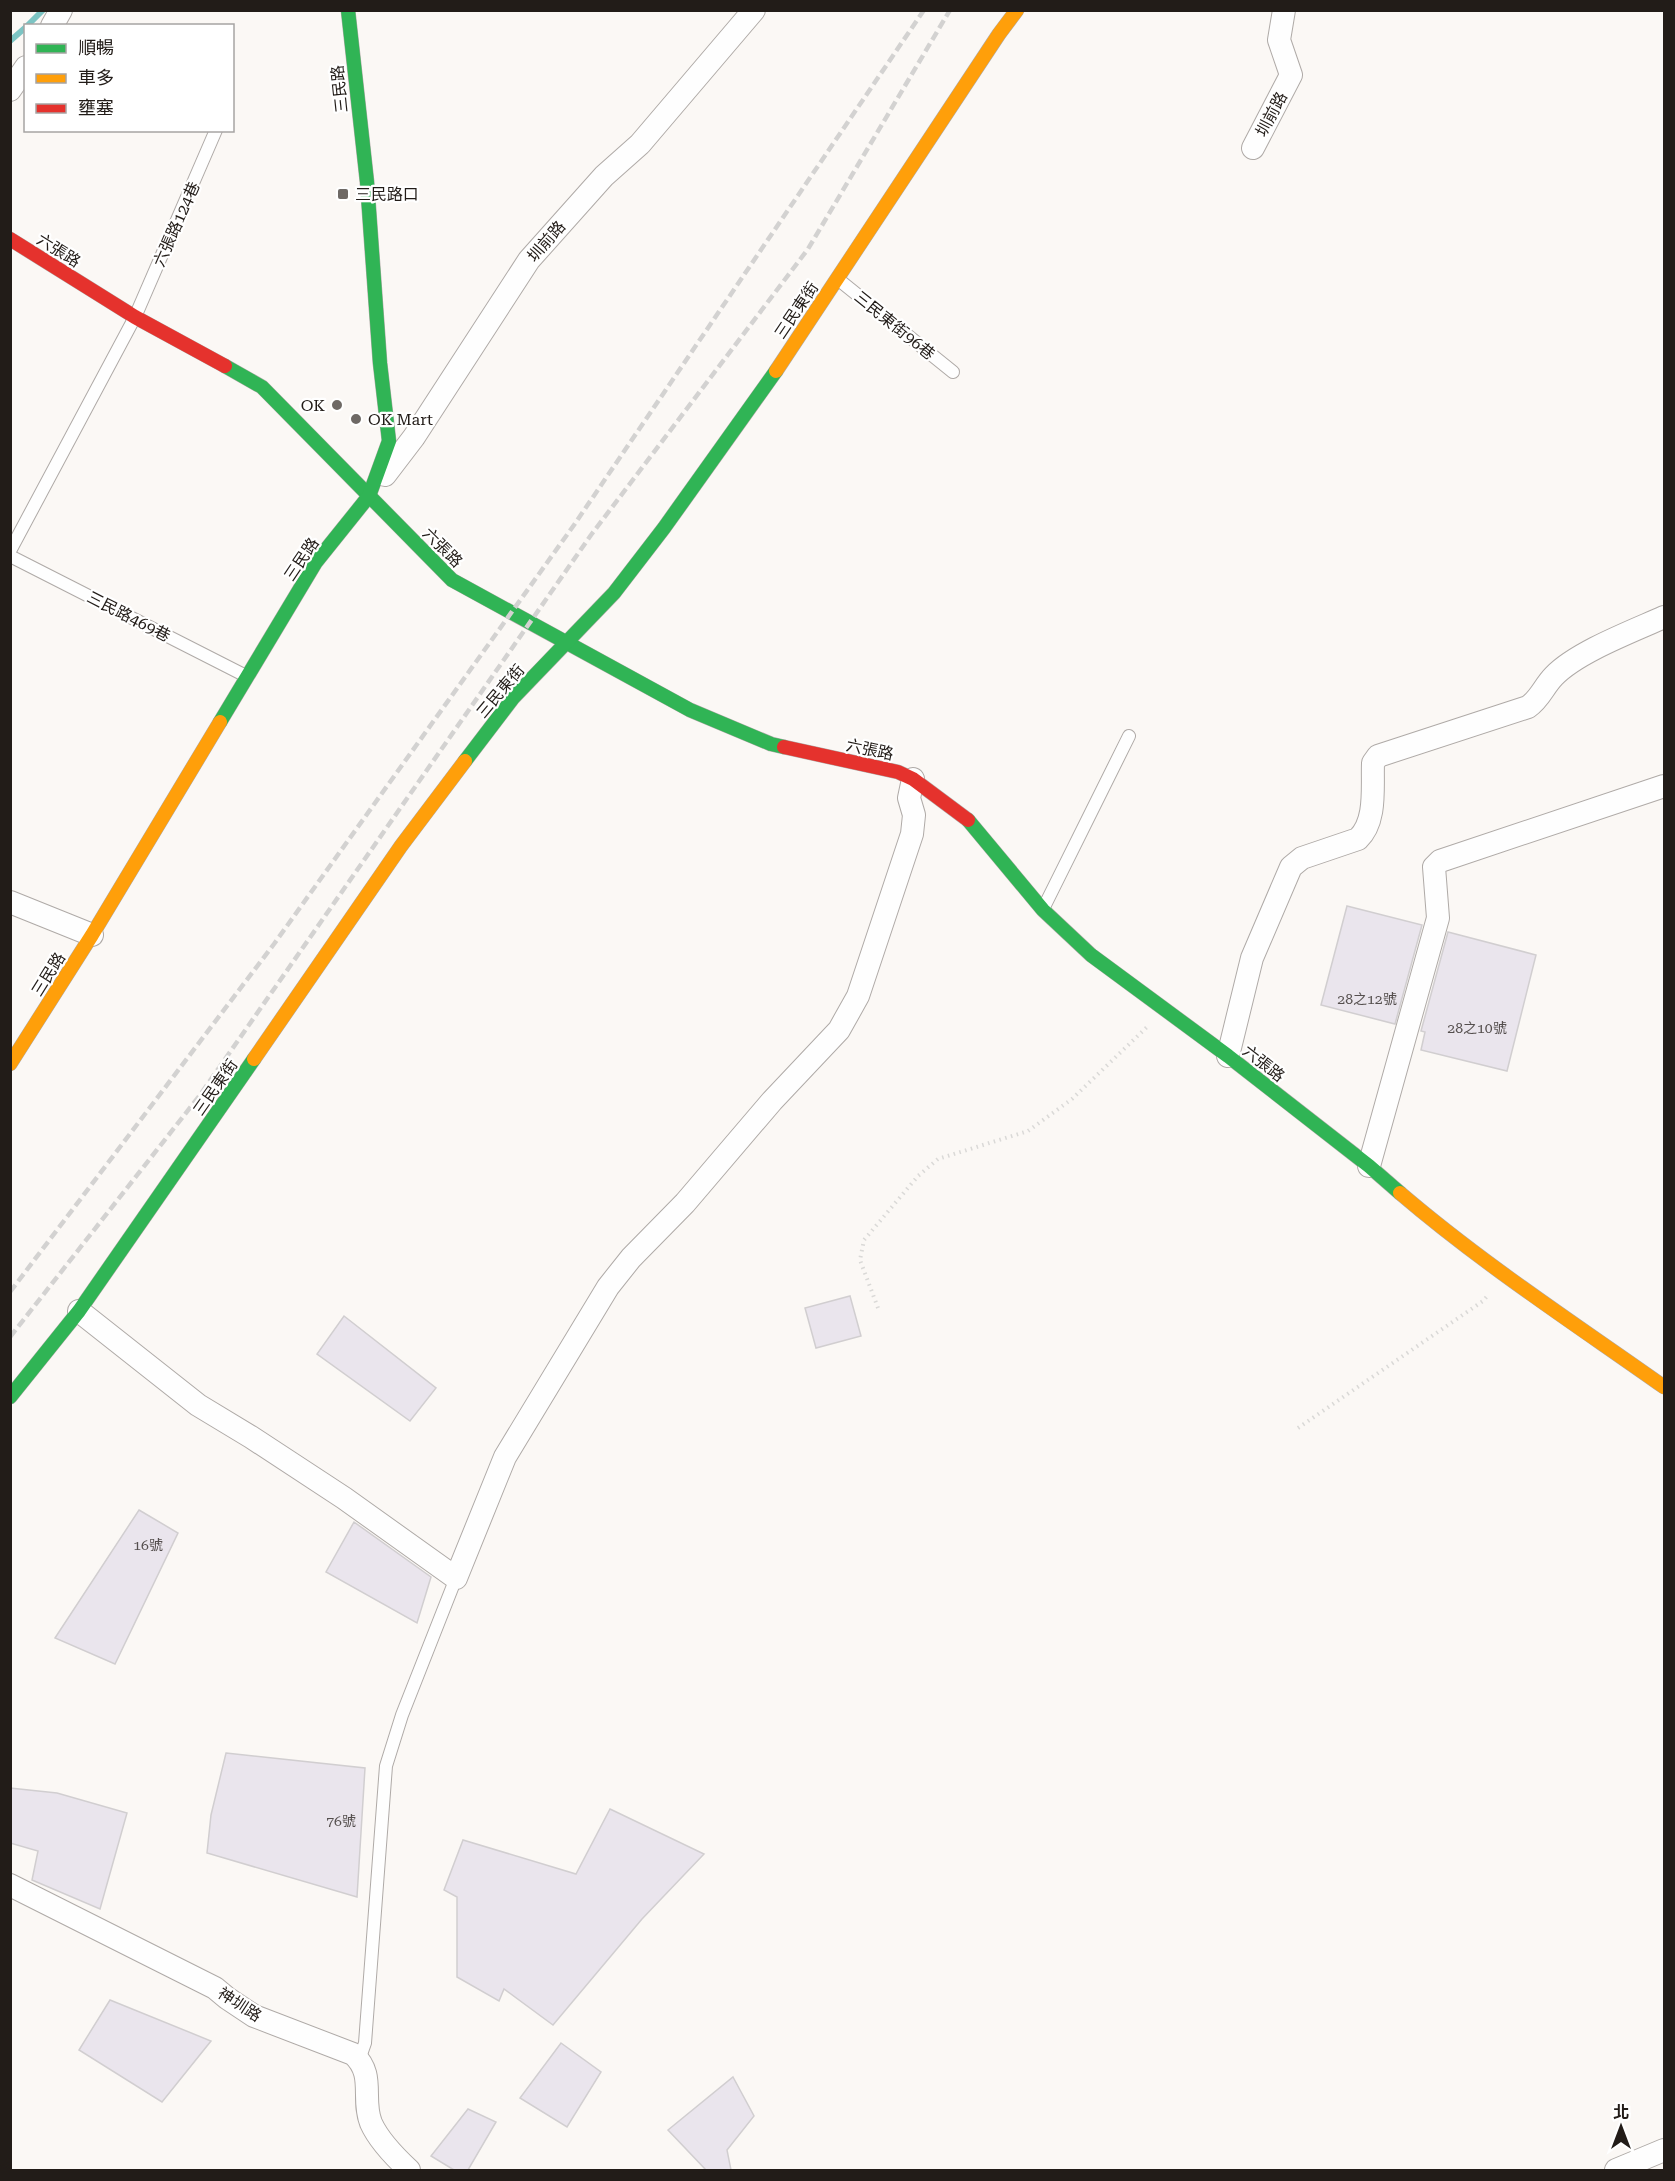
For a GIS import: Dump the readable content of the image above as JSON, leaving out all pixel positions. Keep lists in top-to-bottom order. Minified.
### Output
{"streets":{"street":["三民路","圳前路","六張路","三民東街","神圳路"],"lane":["六張路124巷","三民東街96巷","三民路469巷"]},"crossings":[["三民路","圳前路"],["三民路","六張路"],["三民路","三民路469巷"],["圳前路","六張路"],["六張路124巷","六張路"],["六張路","三民東街"],["三民東街","三民東街96巷"]],"places":{"transit":["三民路口"],"other":["OK","OK Mart"]},"house_numbers":["28之12號","28之10號","16號","76號"],"legend":["順暢","車多","壅塞"],"north":"top"}
